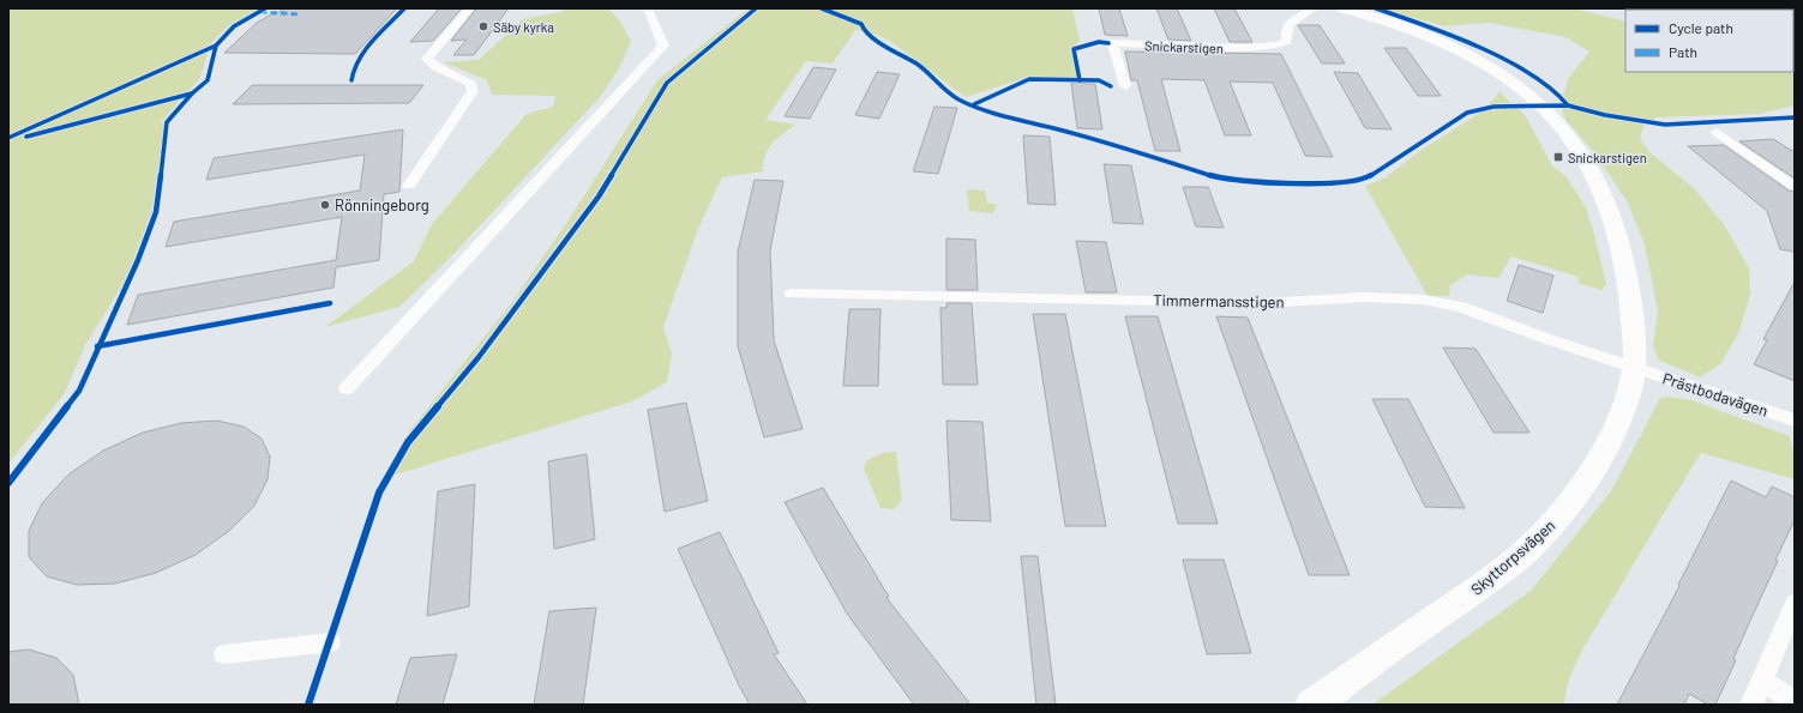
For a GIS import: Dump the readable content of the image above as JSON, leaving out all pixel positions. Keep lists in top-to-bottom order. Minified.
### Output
{"streets":{"street":["Snickarstigen","Timmermansstigen","Prästbodavägen","Skyttorpsvägen"]},"crossings":[["Timmermansstigen","Prästbodavägen"],["Timmermansstigen","Skyttorpsvägen"],["Prästbodavägen","Skyttorpsvägen"]],"places":{"other":["Säby kyrka","Rönningeborg"],"transit":["Snickarstigen"]},"legend":["Cycle path","Path"]}
